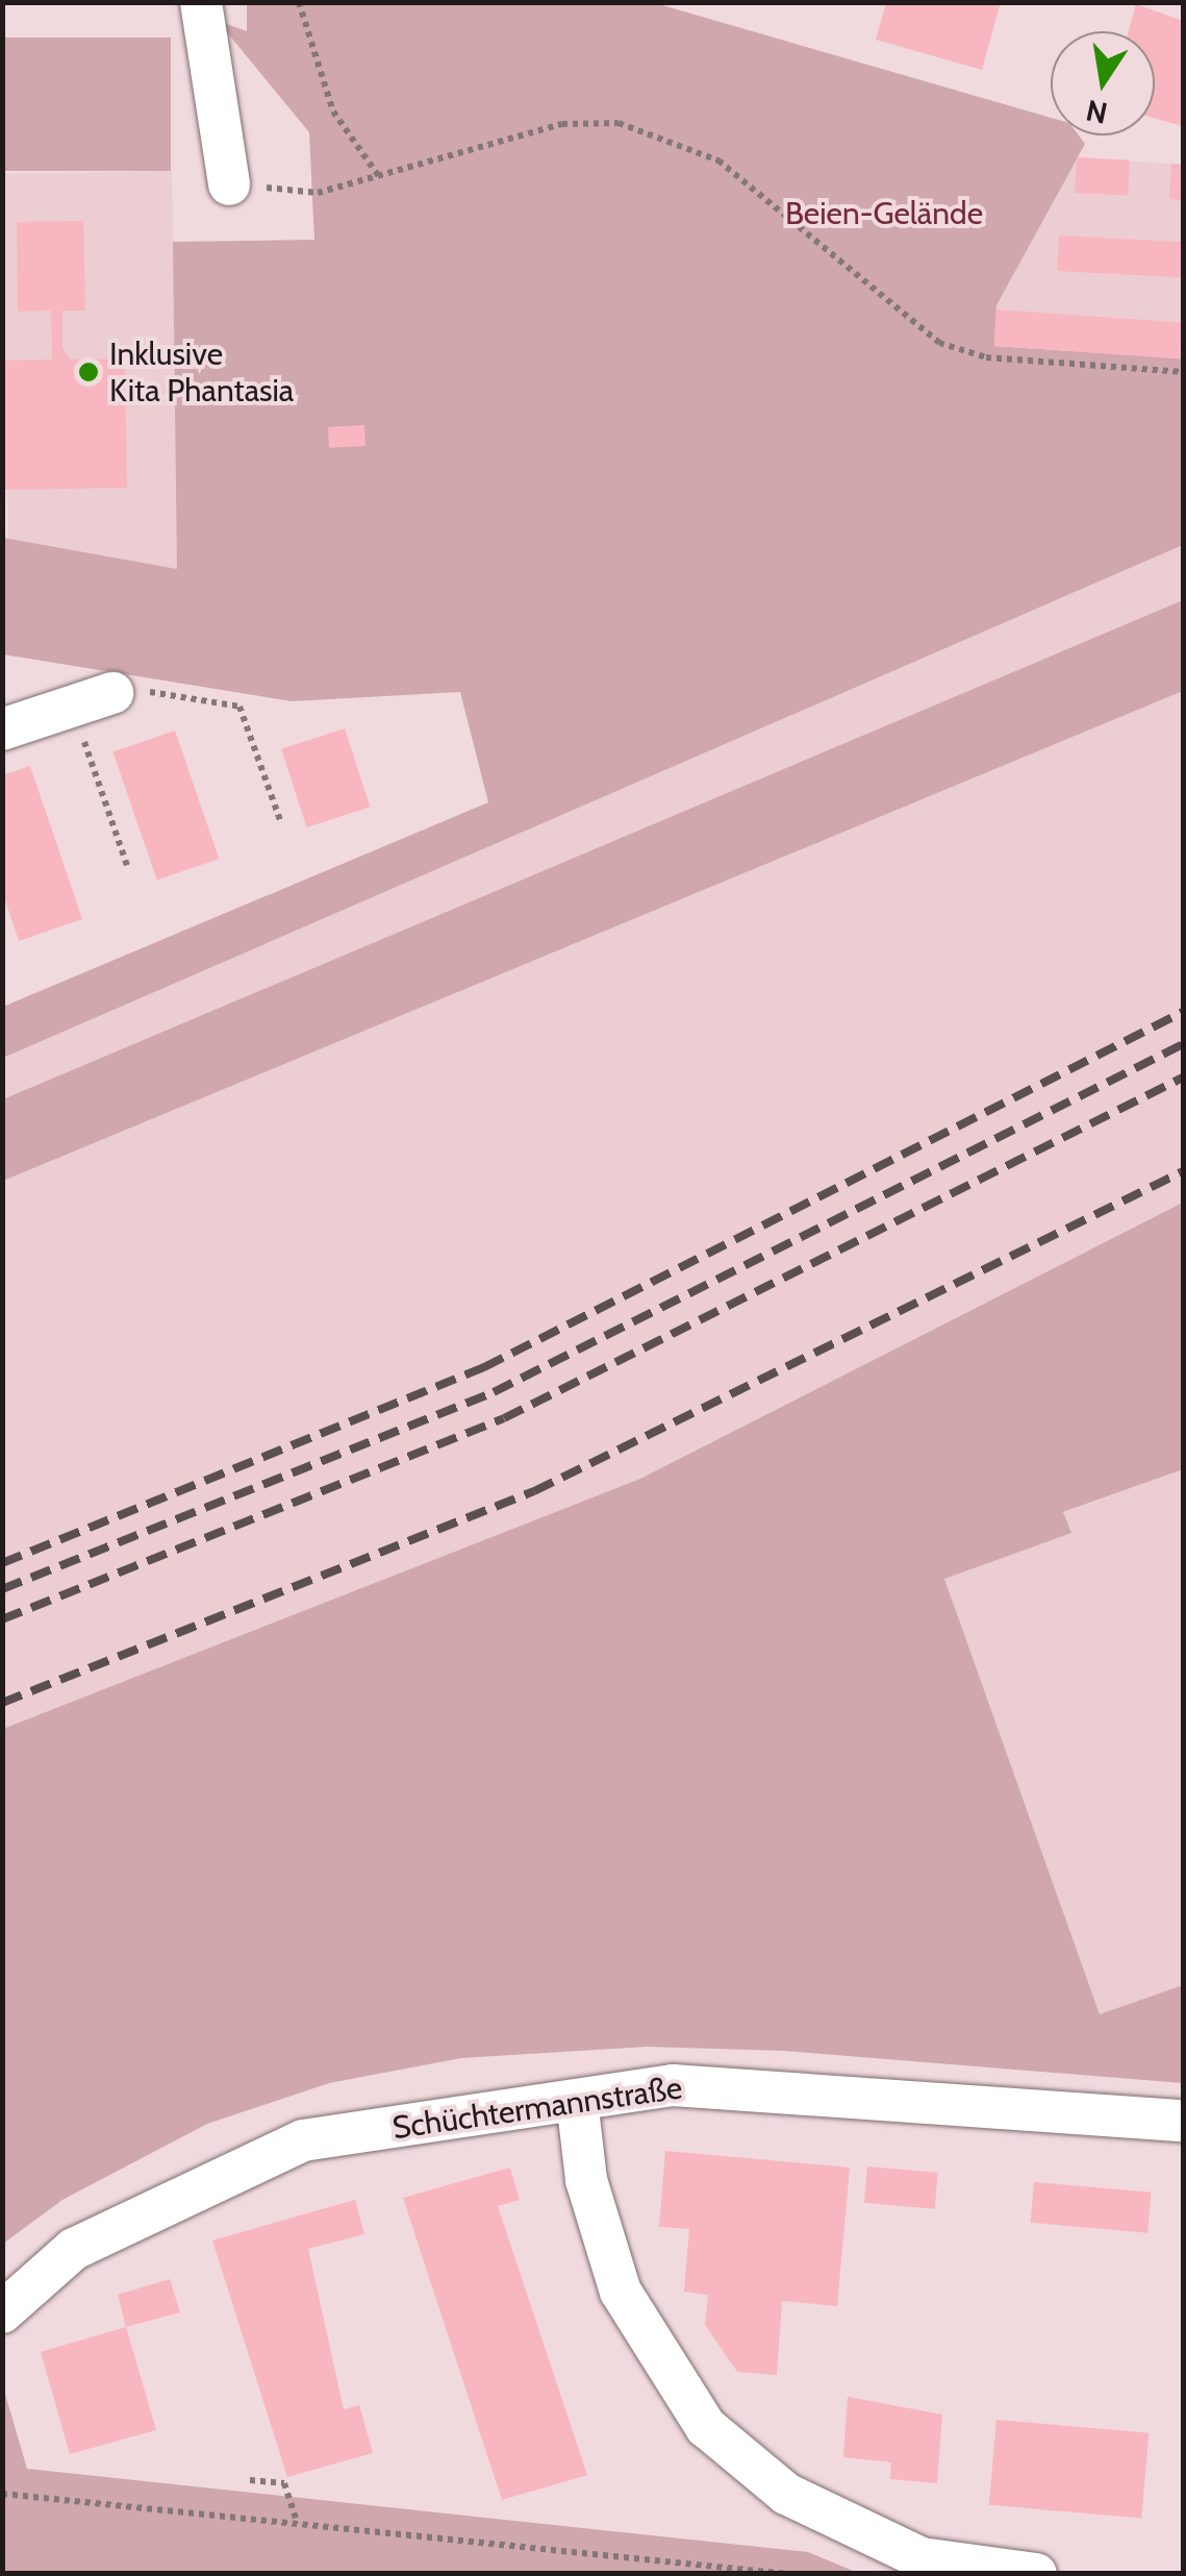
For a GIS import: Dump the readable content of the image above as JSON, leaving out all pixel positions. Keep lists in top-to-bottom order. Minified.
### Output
{"streets":{"street":["Schüchtermannstraße"]},"parks":["Beien-Gelände"],"places":["Inklusive Kita Phantasia"],"north":"bottom"}
